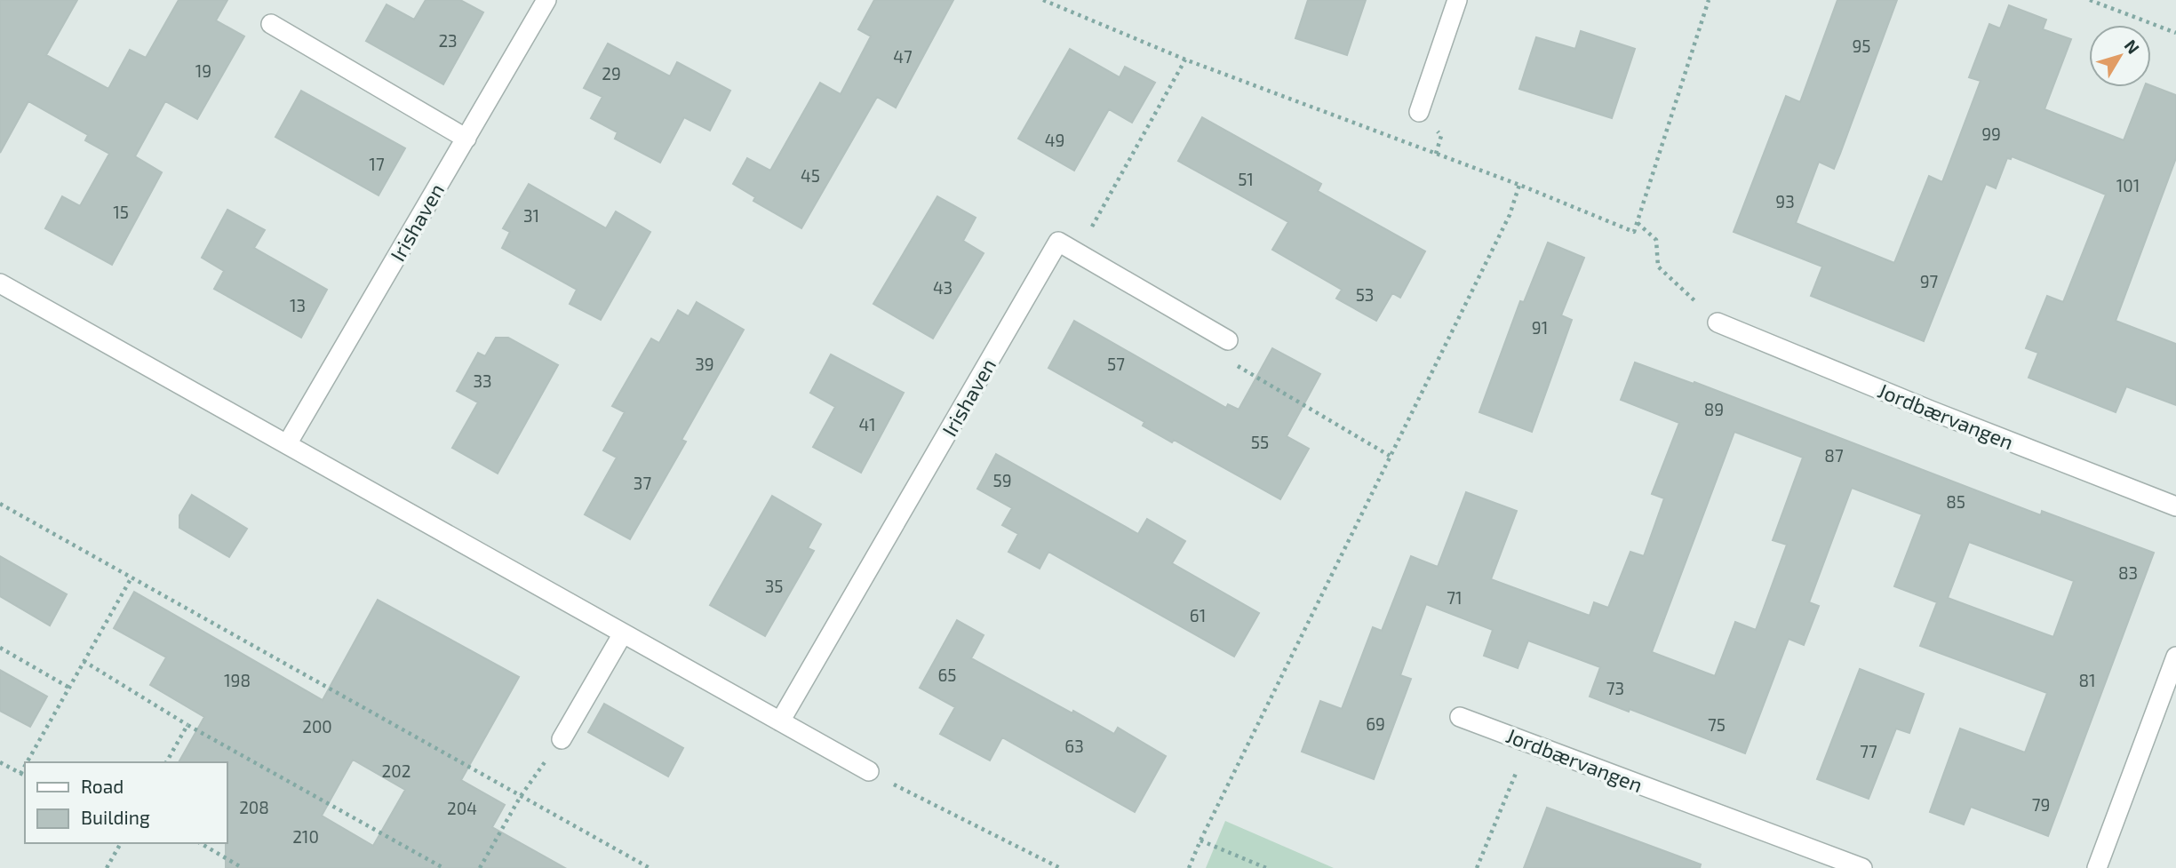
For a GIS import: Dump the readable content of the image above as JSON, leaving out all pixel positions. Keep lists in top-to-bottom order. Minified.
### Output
{"streets":{"street":["Irishaven","Jordbærvangen"]},"house_numbers":["23","95","47","19","29","99","49","17","45","51","101","93","15","31","97","43","53","13","91","39","57","33","89","41","55","87","59","37","85","83","35","71","61","65","198","81","73","69","75","200","63","77","202","79","208","204","210"],"legend":["Road","Building"],"north":"top right"}
